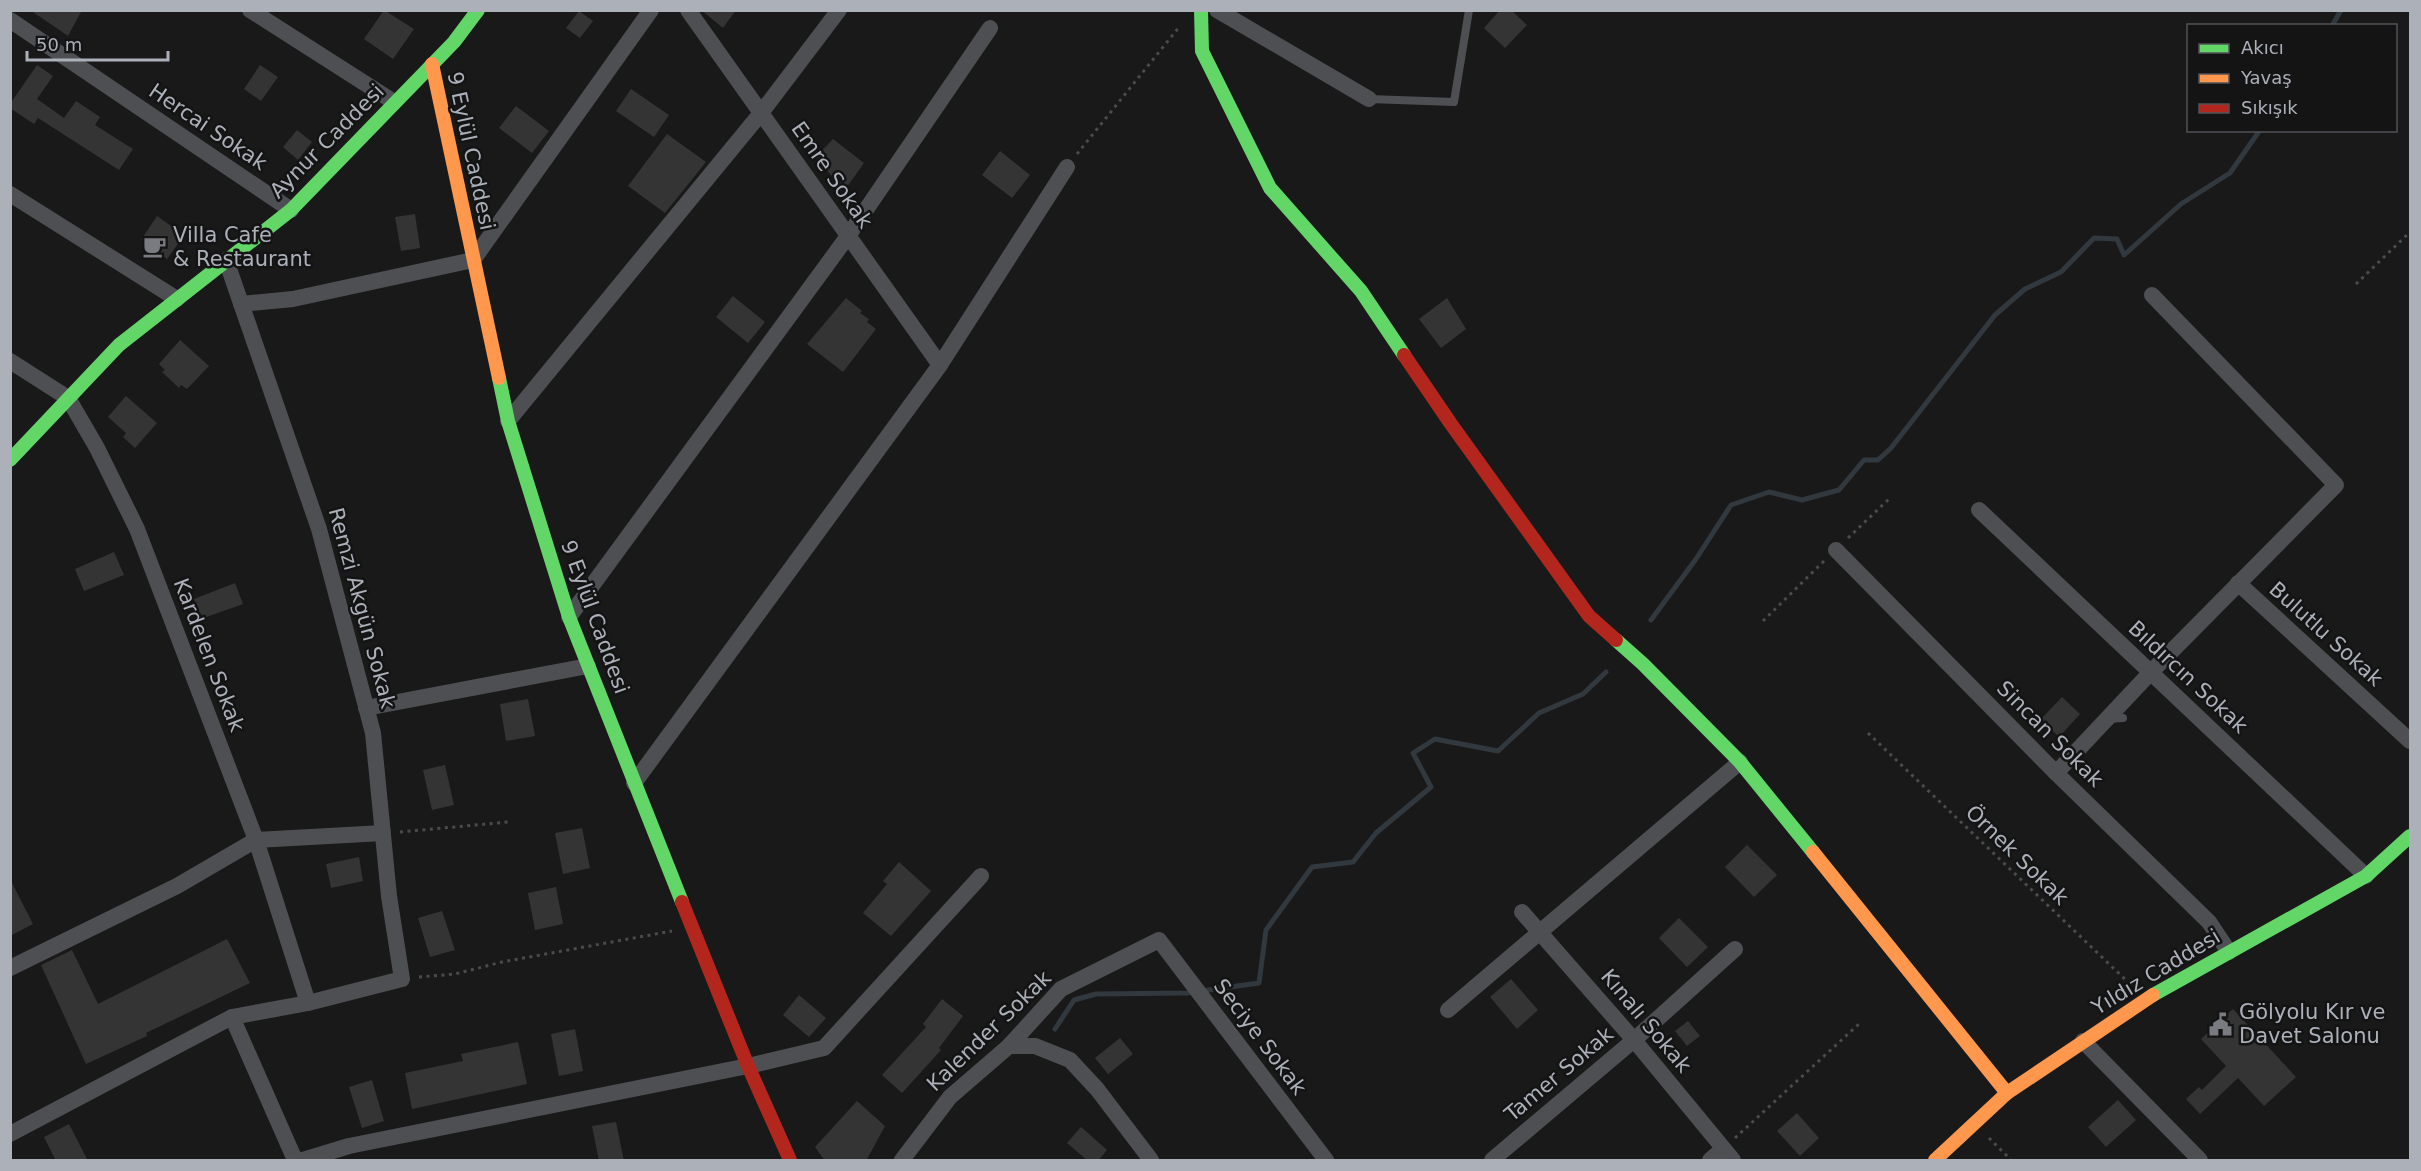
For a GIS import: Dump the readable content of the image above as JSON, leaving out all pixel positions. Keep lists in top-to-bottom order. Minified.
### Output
{"streets":{"street":["Hercai Sokak","Aynur Caddesi","9 Eylül Caddesi","Emre Sokak","Remzi Akgün Sokak","Bulutlu Sokak","Kardelen Sokak","Bıldırcın Sokak","Sincan Sokak","Yıldız Caddesi","Kınalı Sokak","Kalender Sokak","Seciye Sokak","Tamer Sokak"],"path":["Örnek Sokak"]},"crossings":[["Hercai Sokak","Aynur Caddesi"],["Aynur Caddesi","9 Eylül Caddesi"],["Aynur Caddesi","Remzi Akgün Sokak"],["Aynur Caddesi","Kardelen Sokak"],["Bıldırcın Sokak","Yıldız Caddesi"],["Sincan Sokak","Yıldız Caddesi"],["Örnek Sokak","Yıldız Caddesi"],["Kınalı Sokak","Tamer Sokak"],["Kalender Sokak","Seciye Sokak"]],"places":{"cafe":["Villa Cafe & Restaurant"],"public building":["Gölyolu Kır ve Davet Salonu"]},"legend":["Akıcı","Yavaş","Sıkışık"],"scale_bar":"50 m"}
